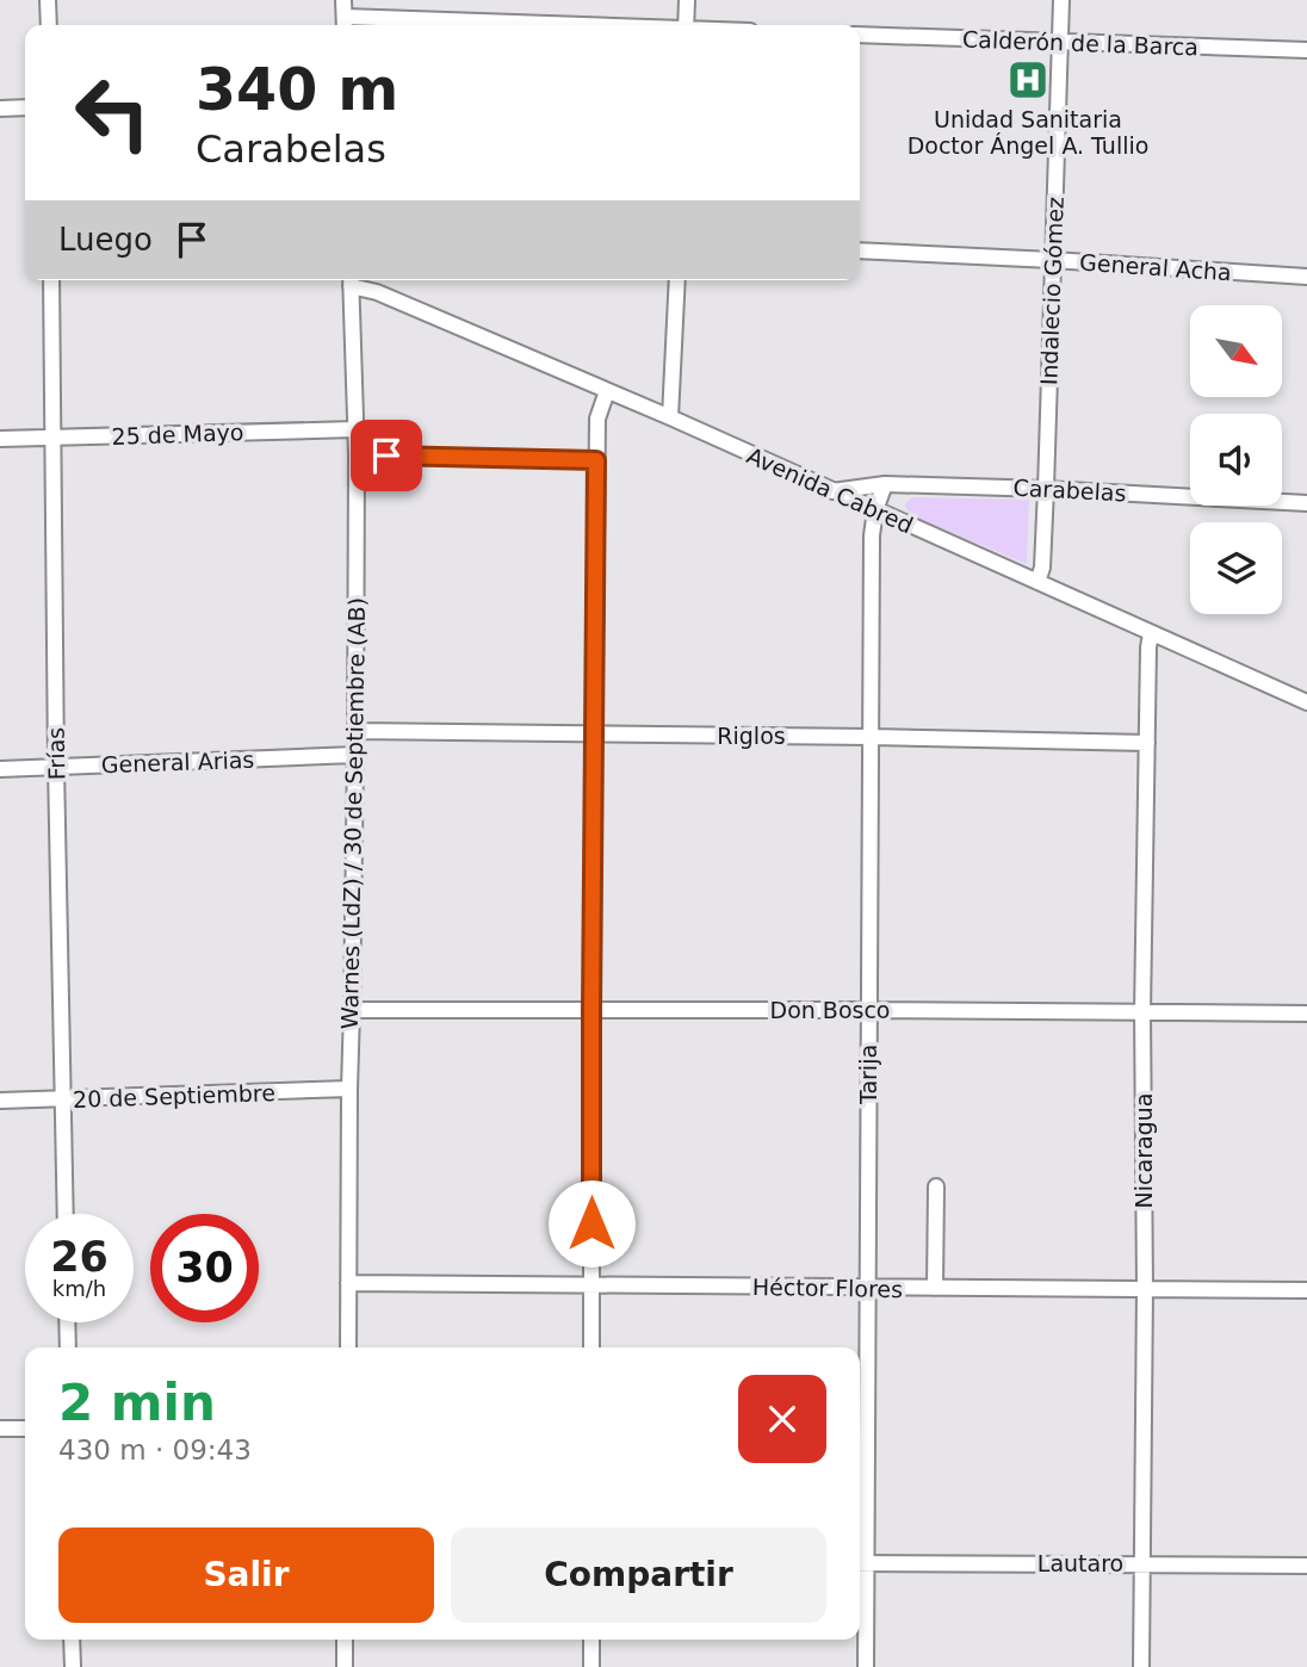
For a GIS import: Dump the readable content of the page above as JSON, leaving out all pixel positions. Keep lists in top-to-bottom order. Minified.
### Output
{"streets":{"street":["Calderón de la Barca","General Acha","Indalecio Gómez","25 de Mayo","Avenida Cabred","Carabelas","Riglos","Frías","General Arias","Warnes (LdZ) / 30 de Septiembre (AB)","Don Bosco","Tarija","20 de Septiembre","Nicaragua","Héctor Flores","Lautaro"]},"crossings":[["Calderón de la Barca","Indalecio Gómez"],["General Acha","Indalecio Gómez"],["Indalecio Gómez","Avenida Cabred"],["Indalecio Gómez","Carabelas"],["25 de Mayo","Frías"],["25 de Mayo","Warnes (LdZ) / 30 de Septiembre (AB)"],["Avenida Cabred","Carabelas"],["Avenida Cabred","Tarija"],["Avenida Cabred","Nicaragua"],["Carabelas","Tarija"],["Riglos","Warnes (LdZ) / 30 de Septiembre (AB)"],["Riglos","Tarija"],["Riglos","Nicaragua"],["Frías","General Arias"],["Frías","20 de Septiembre"],["General Arias","Warnes (LdZ) / 30 de Septiembre (AB)"],["Warnes (LdZ) / 30 de Septiembre (AB)","Don Bosco"],["Warnes (LdZ) / 30 de Septiembre (AB)","20 de Septiembre"],["Warnes (LdZ) / 30 de Septiembre (AB)","Héctor Flores"],["Don Bosco","Tarija"],["Don Bosco","Nicaragua"],["Tarija","Héctor Flores"],["Tarija","Lautaro"],["Nicaragua","Héctor Flores"],["Nicaragua","Lautaro"]],"places":{"hospital":["Unidad Sanitaria Doctor Ángel A. Tullio"]},"north":"bottom right","page":{"turn":["340 m","Carabelas"],"then":"Luego","speed":"26 km/h","limit":"30","heading":["2 min","430 m · 09:43"],"buttons":["Salir","Compartir"]}}
